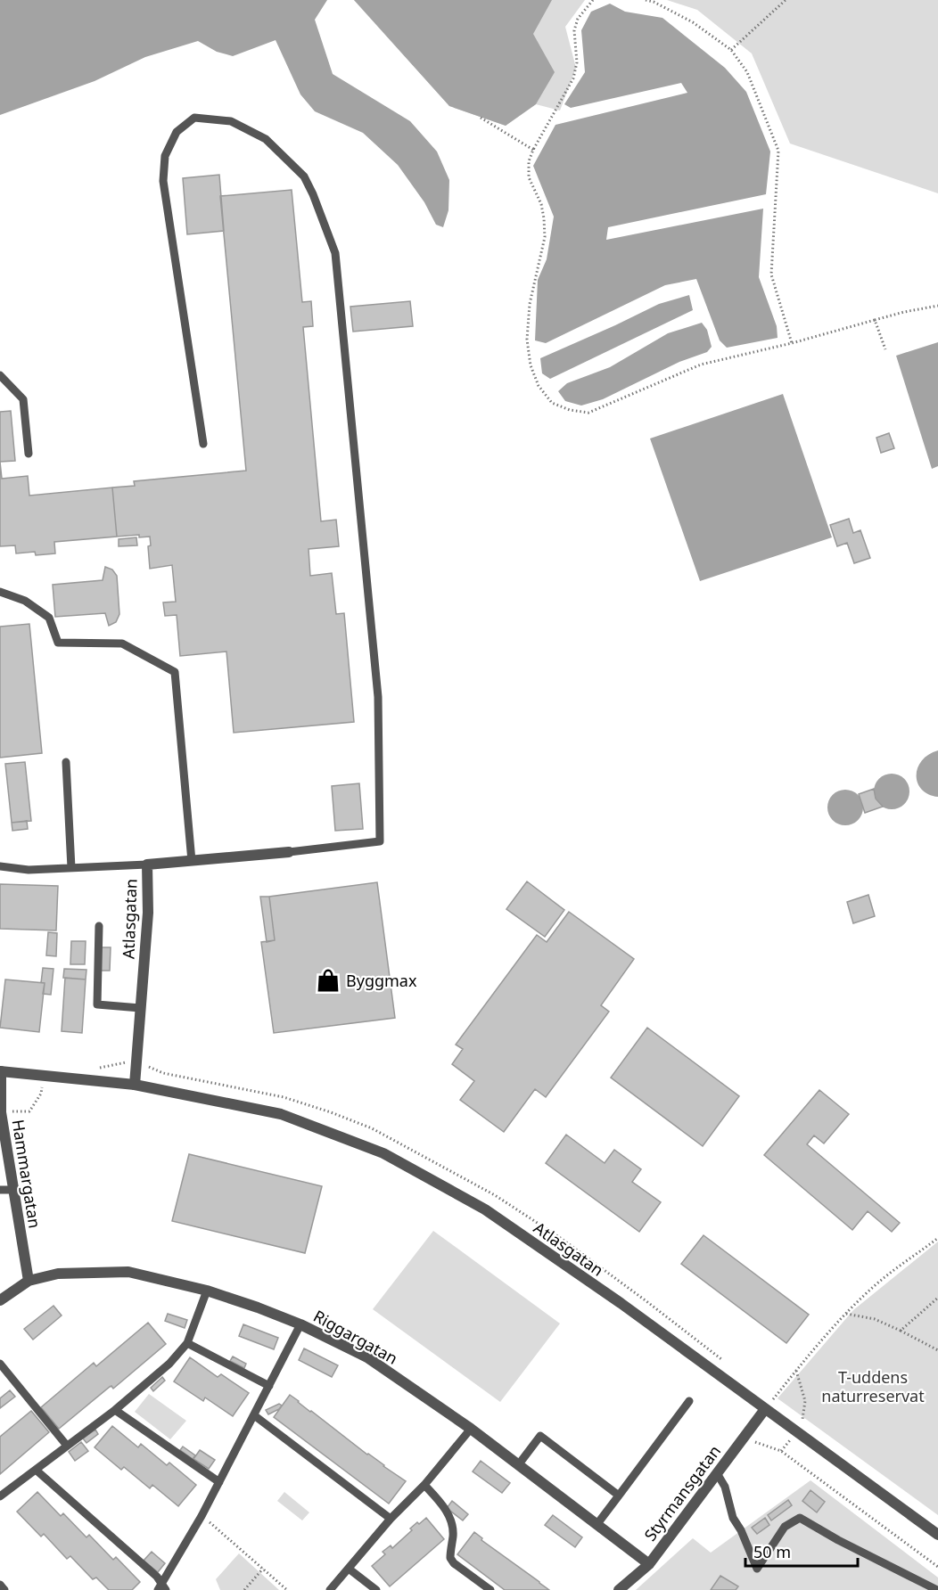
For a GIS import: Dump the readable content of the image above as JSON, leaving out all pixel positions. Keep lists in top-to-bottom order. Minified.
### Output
{"streets":{"street":["Atlasgatan","Hammargatan","Riggargatan","Styrmansgatan"]},"crossings":[["Atlasgatan","Hammargatan"],["Atlasgatan","Styrmansgatan"],["Hammargatan","Riggargatan"],["Riggargatan","Styrmansgatan"]],"parks":["T-uddens naturreservat"],"places":{"shop":["Byggmax"]},"scale_bar":"50 m"}
